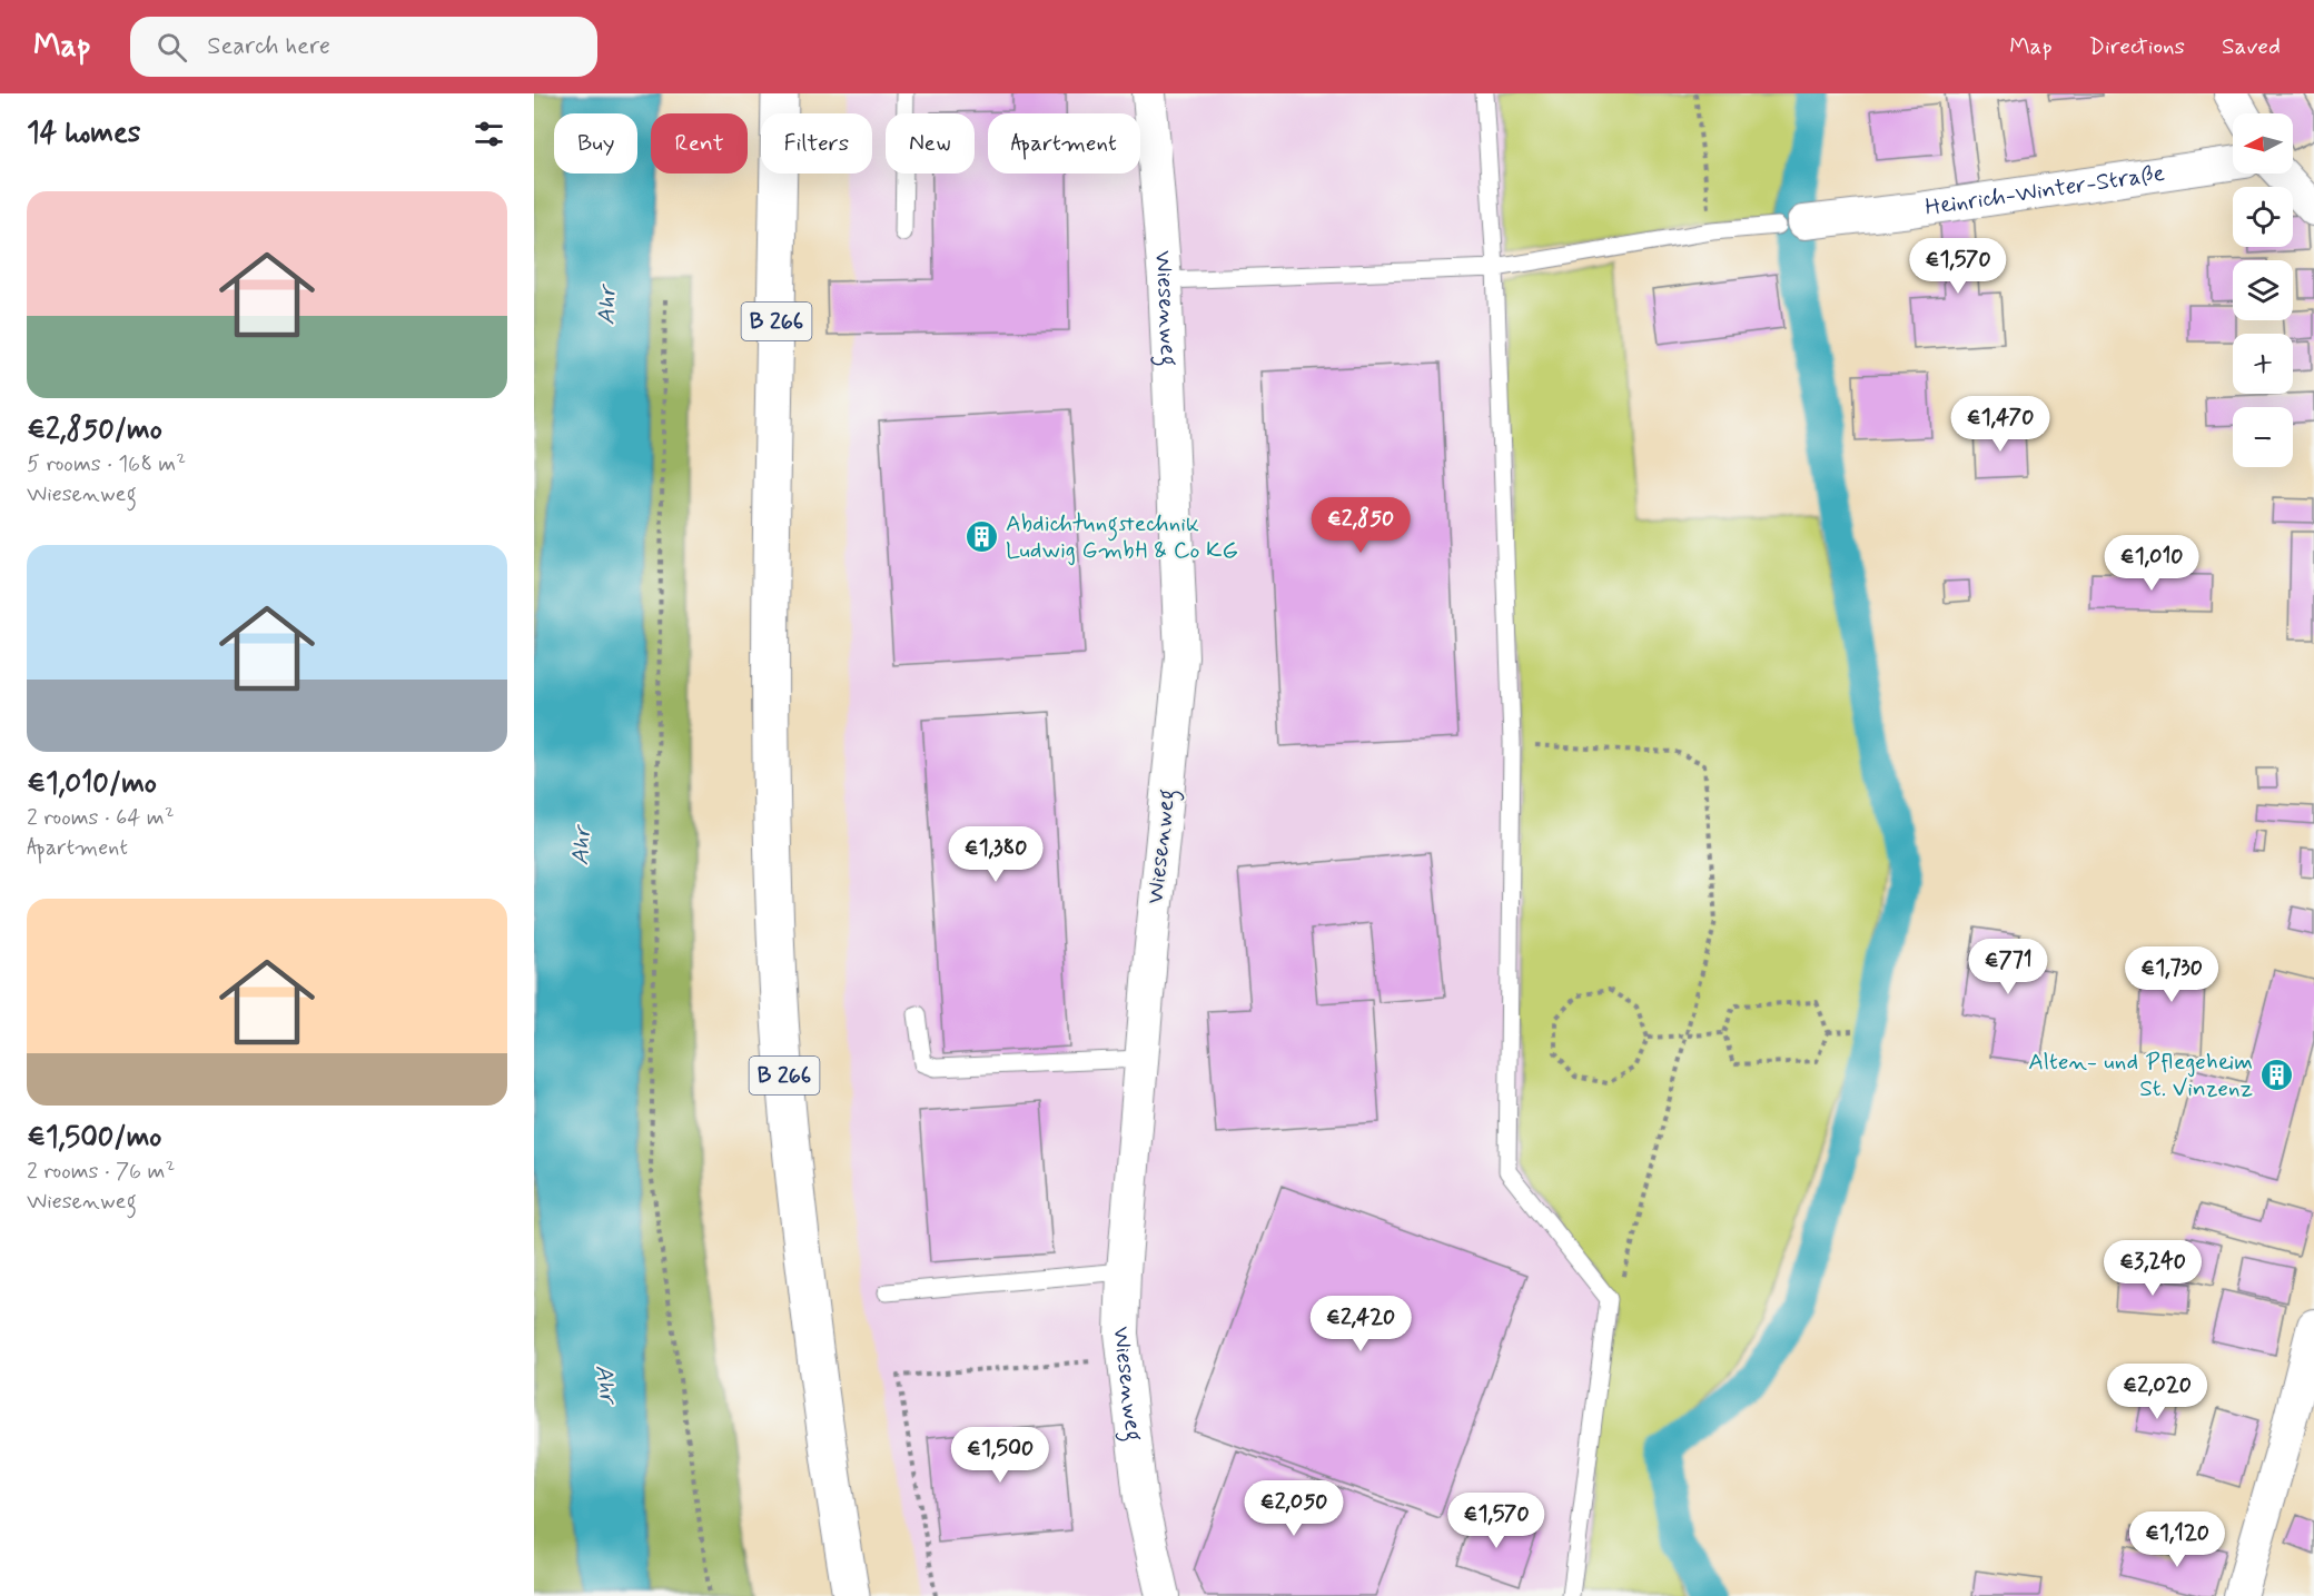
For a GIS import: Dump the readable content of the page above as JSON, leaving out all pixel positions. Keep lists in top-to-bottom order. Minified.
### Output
{"streets":{"highway":["B 266"],"street":["Heinrich-Winter-Straße","Wiesenweg"]},"water":["Ahr"],"places":{"building":["Abdichtungstechnik Ludwig GmbH & Co KG","Alten- und Pflegeheim St. Vinzenz"]},"north":"left","page":{"header":"Map","search":"Search here","nav":["Map","Directions","Saved"],"heading":"14 homes","map_buttons":["+","−"],"chip":["Buy","Rent","Filters","New","Apartment"],"list":[{"name":"€2,850/mo","note":"5 rooms · 168 m² · Wiesenweg"},{"name":"€1,010/mo","note":"2 rooms · 64 m² · Apartment"},{"name":"€1,500/mo","note":"2 rooms · 76 m² · Wiesenweg"}],"price":["€1,570","€1,470","€2,850","€1,010","€1,380","€771","€1,730","€3,240","€2,420","€2,020","€1,500","€2,050","€1,570","€1,120"]}}
